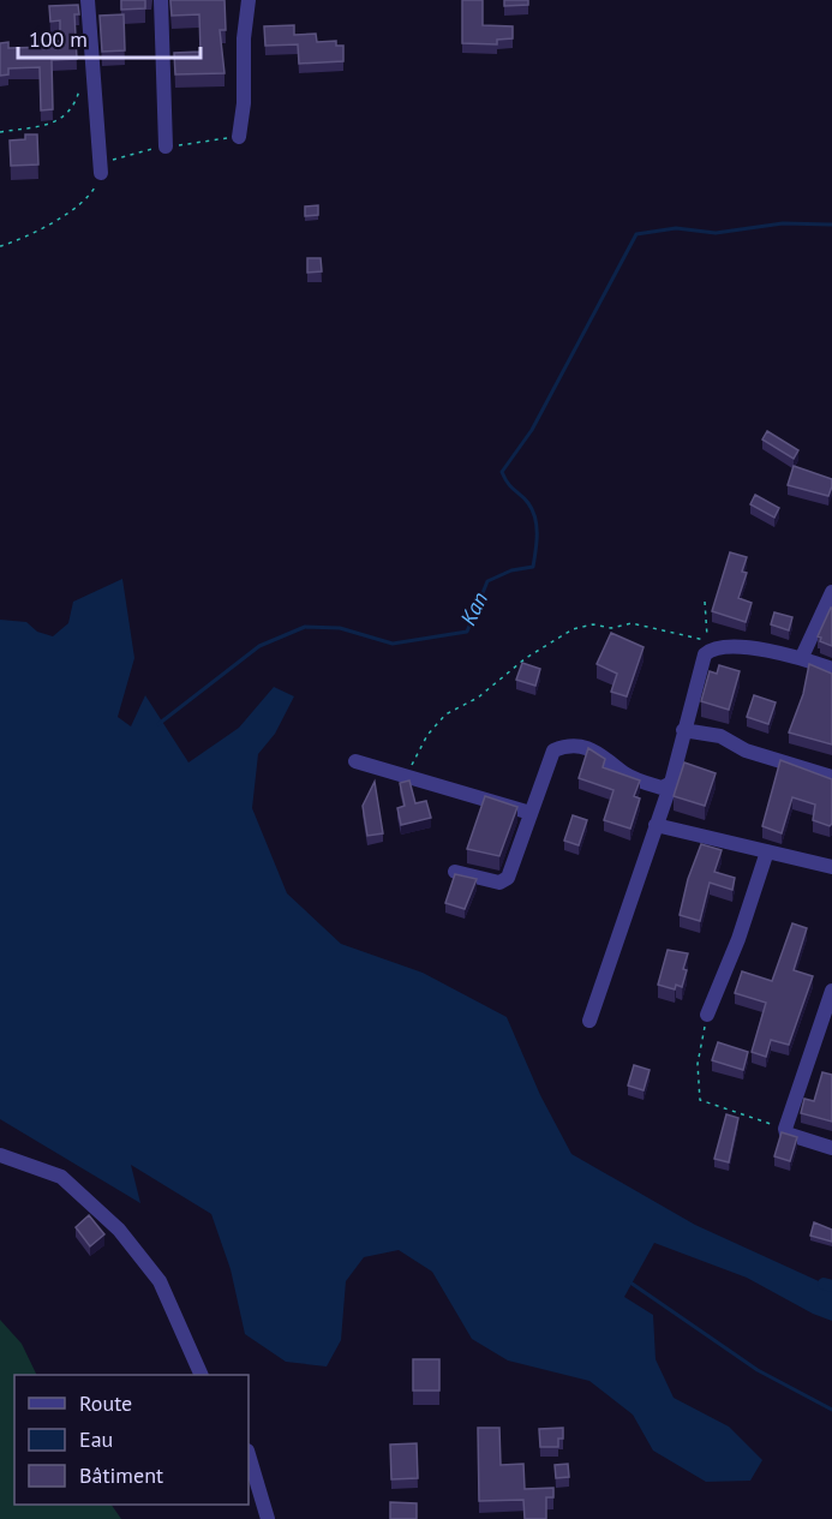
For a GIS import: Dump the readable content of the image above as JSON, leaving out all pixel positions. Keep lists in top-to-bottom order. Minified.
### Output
{"water":["Kan"],"legend":["Route","Eau","Bâtiment"],"scale_bar":"100 m"}
